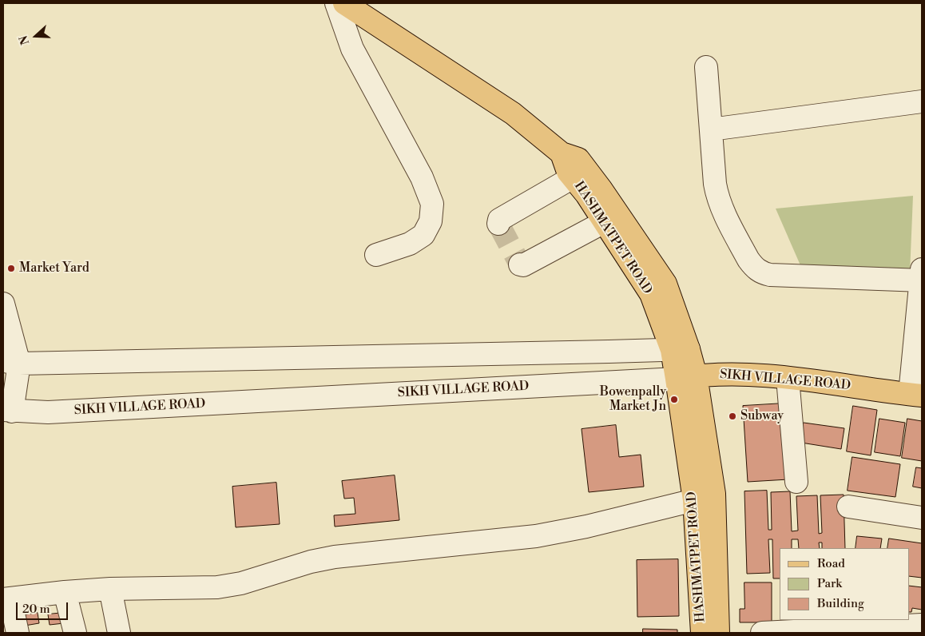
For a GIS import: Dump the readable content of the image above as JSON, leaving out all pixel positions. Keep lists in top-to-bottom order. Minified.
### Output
{"streets":{"main road":["HASHMATPET ROAD","SIKH VILLAGE ROAD"]},"crossings":[["HASHMATPET ROAD","SIKH VILLAGE ROAD"]],"places":["Market Yard","Bowenpally Market Jn","Subway"],"legend":["Road","Park","Building"],"scale_bar":"20 m","north":"left"}
